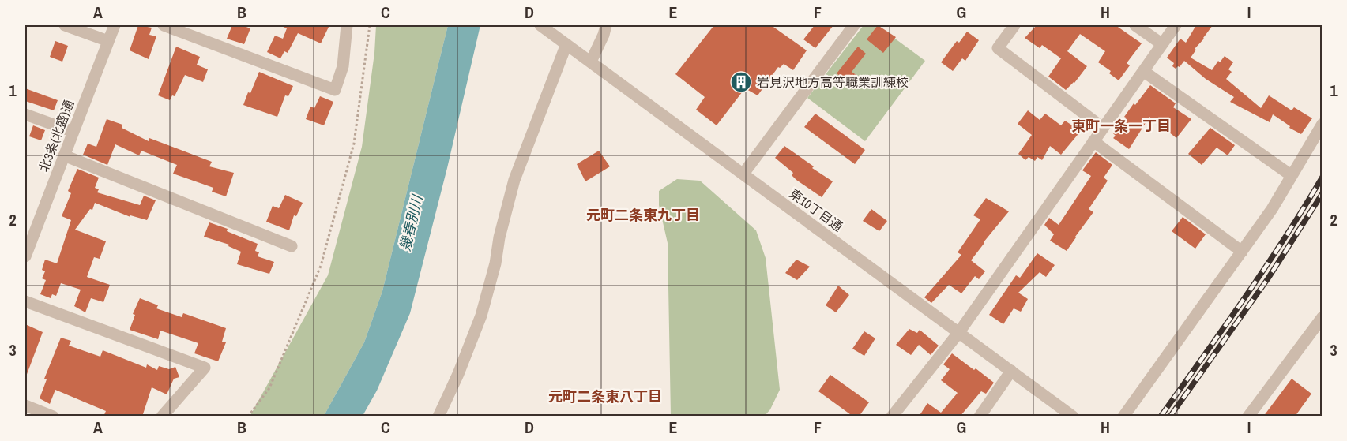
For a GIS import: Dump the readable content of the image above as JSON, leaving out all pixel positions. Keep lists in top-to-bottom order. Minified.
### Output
{"streets":{"street":["北3条(北盛)通","東10丁目通"]},"districts":["東町一条一丁目","元町二条東九丁目","元町二条東八丁目"],"water":["幾春別川"],"places":{"building":["岩見沢地方高等職業訓練校"]},"grid":{"columns":["A","B","C","D","E","F","G","H","I"],"rows":["1","2","3"]}}
